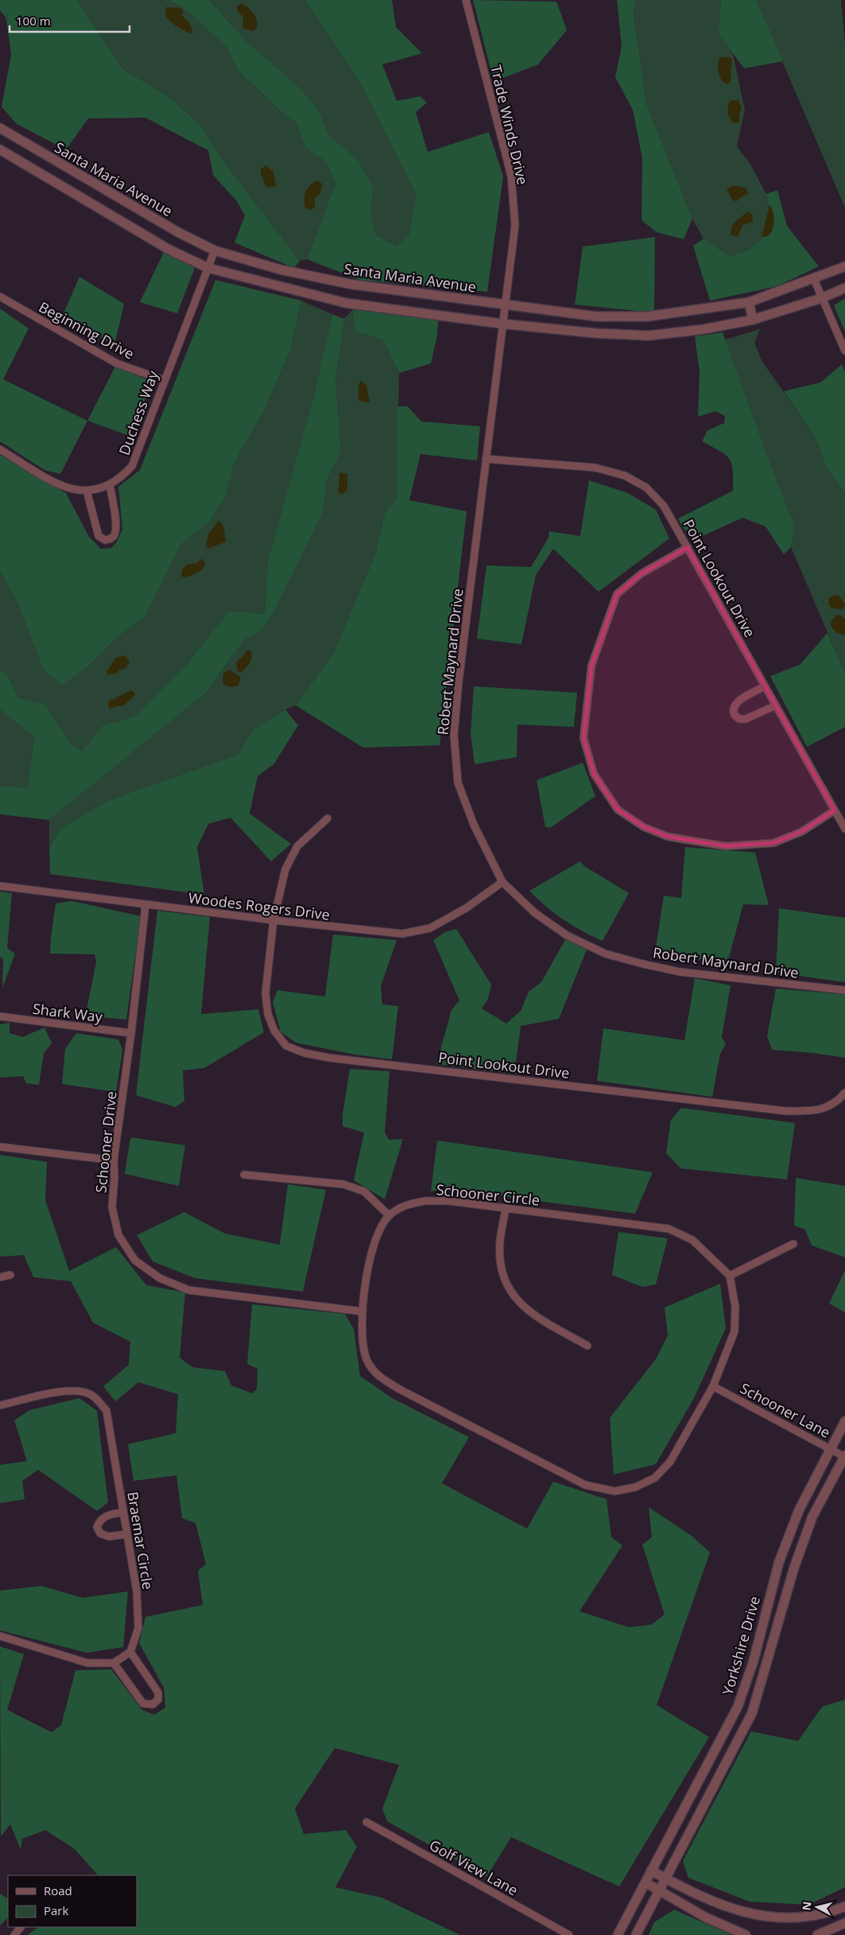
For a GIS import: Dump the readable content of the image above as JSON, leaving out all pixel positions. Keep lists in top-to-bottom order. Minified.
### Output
{"streets":{"street":["Trade Winds Drive","Santa Maria Avenue","Beginning Drive","Duchess Way","Point Lookout Drive","Robert Maynard Drive","Woodes Rogers Drive","Shark Way","Schooner Drive","Schooner Circle","Schooner Lane","Braemar Circle","Yorkshire Drive","Golf View Lane"]},"crossings":[["Trade Winds Drive","Santa Maria Avenue"],["Trade Winds Drive","Robert Maynard Drive"],["Santa Maria Avenue","Duchess Way"],["Santa Maria Avenue","Robert Maynard Drive"],["Beginning Drive","Duchess Way"],["Point Lookout Drive","Robert Maynard Drive"],["Point Lookout Drive","Woodes Rogers Drive"],["Robert Maynard Drive","Woodes Rogers Drive"],["Woodes Rogers Drive","Schooner Drive"],["Shark Way","Schooner Drive"],["Schooner Lane","Yorkshire Drive"]],"legend":["Road","Park"],"scale_bar":"100 m","north":"left"}
